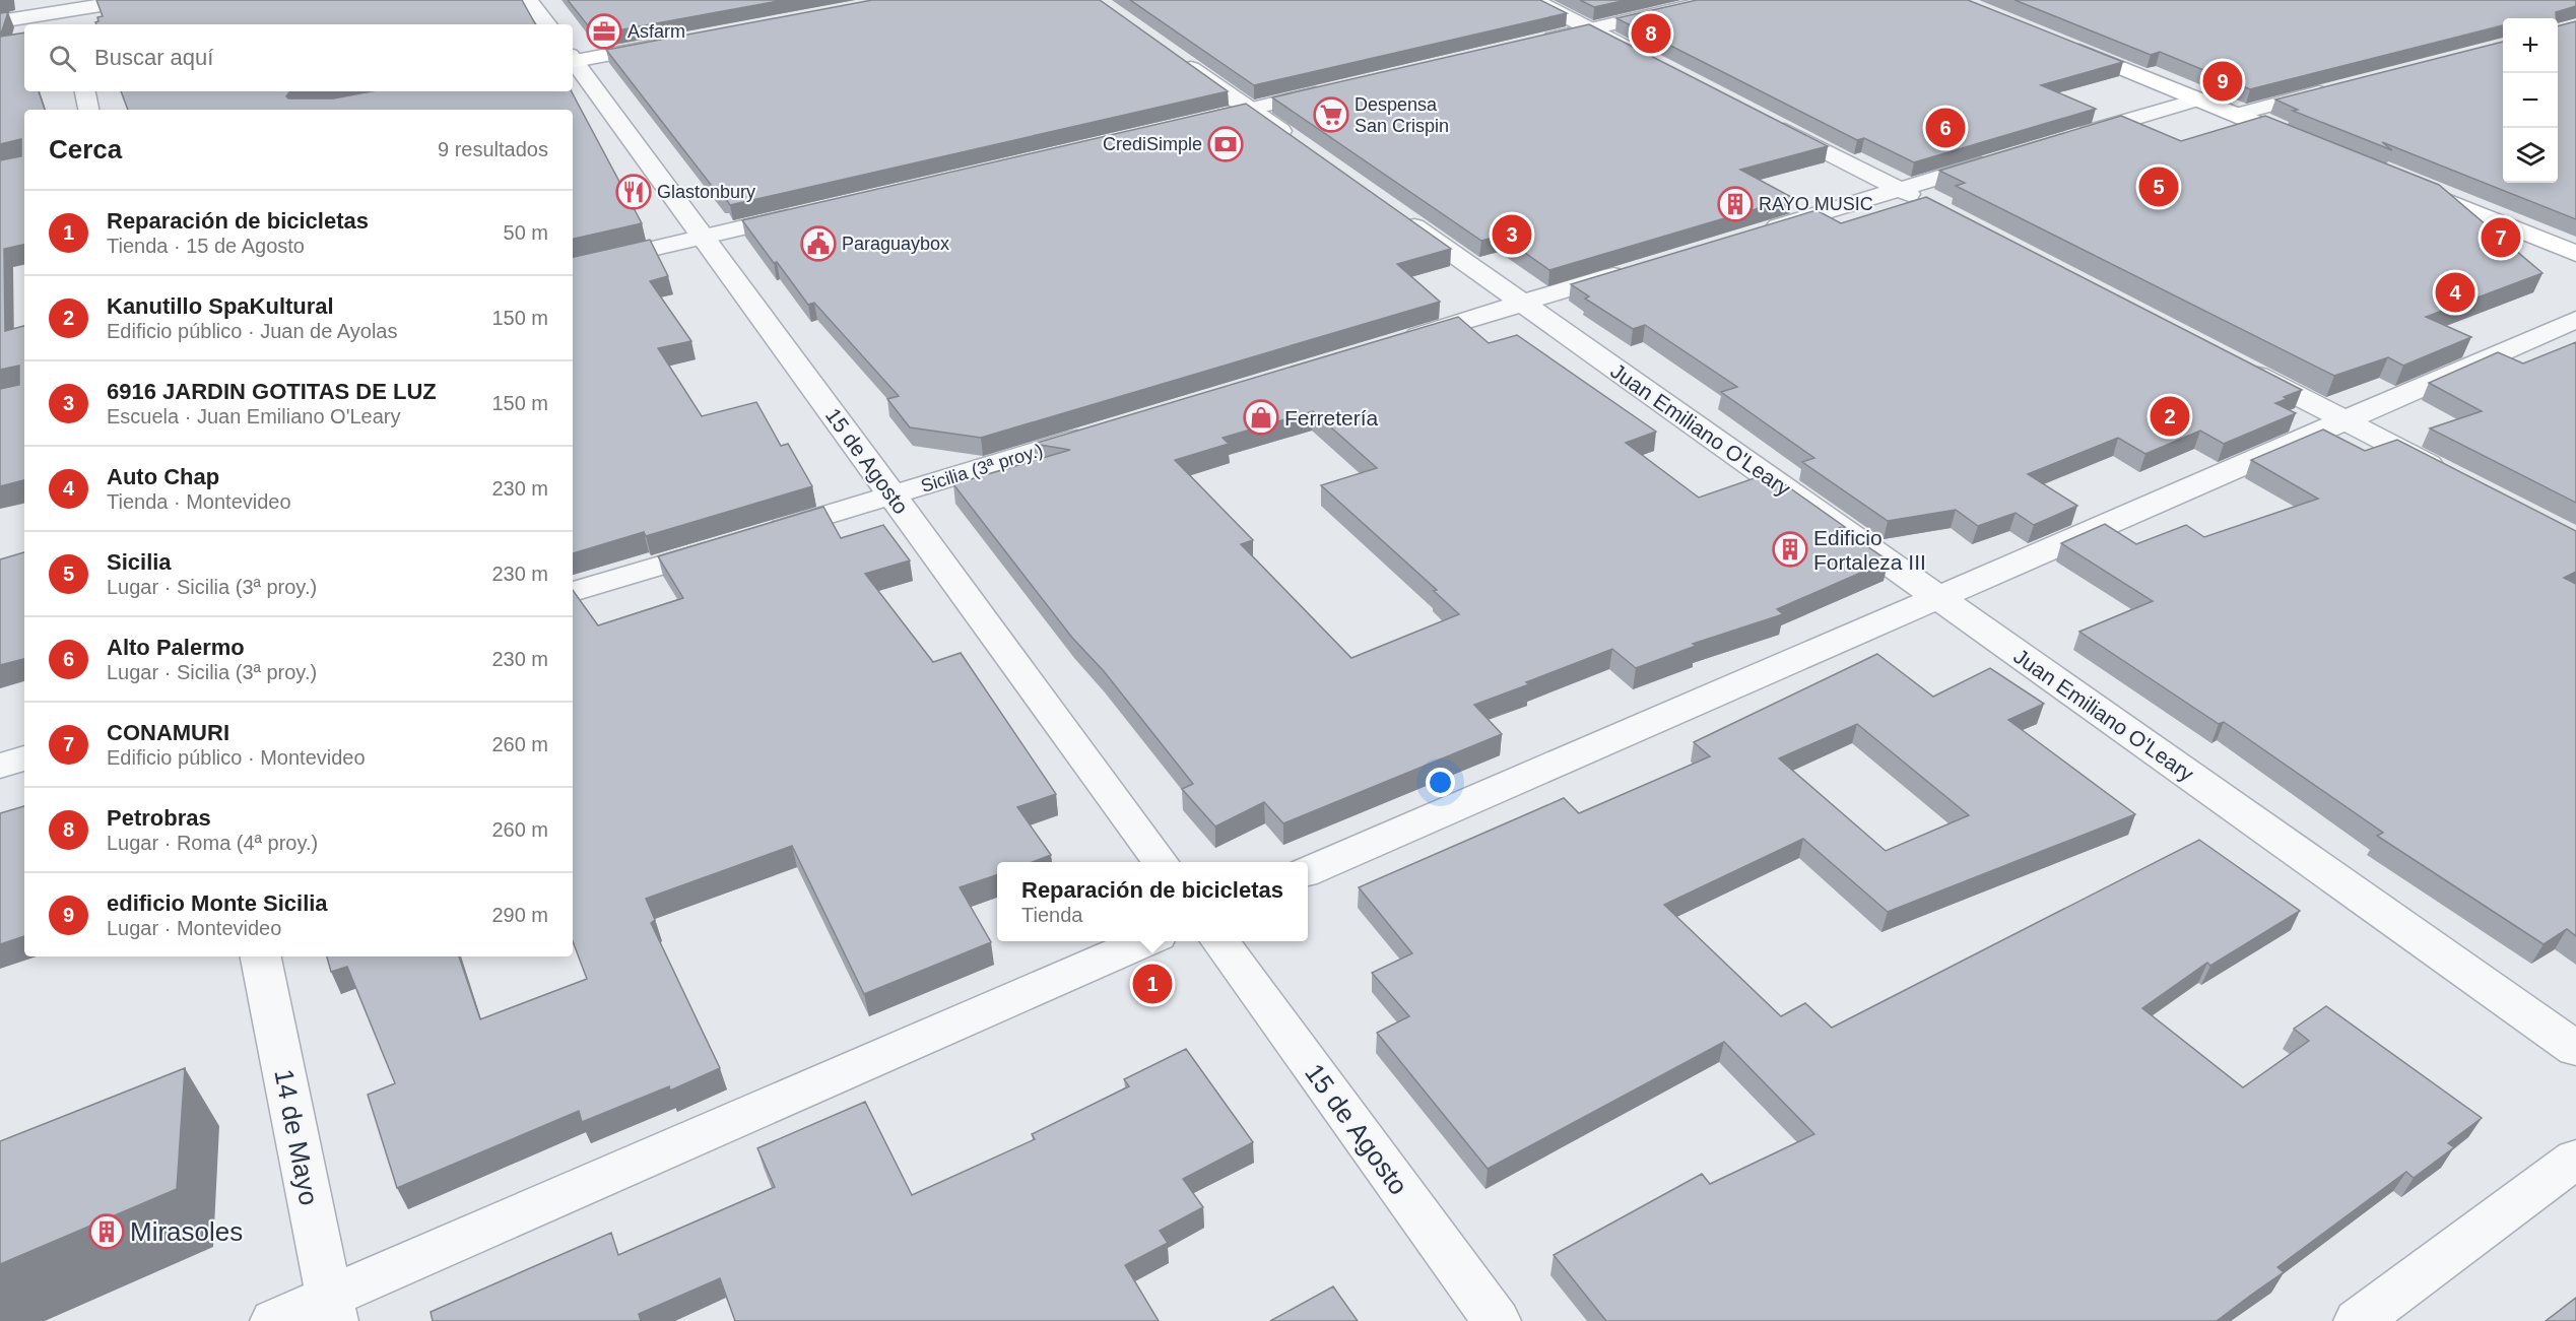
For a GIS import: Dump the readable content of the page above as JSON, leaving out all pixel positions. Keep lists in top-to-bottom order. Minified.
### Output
{"streets":{"street":["Juan Emiliano O'Leary","15 de Agosto","Sicilia (3ª proy.)","14 de Mayo"]},"crossings":[["15 de Agosto","Sicilia (3ª proy.)"]],"places":{"office":["Asfarm"],"supermarket":["Despensa San Crispin"],"bank":["CrediSimple"],"restaurant":["Glastonbury"],"building":["RAYO MUSIC","Edificio Fortaleza III","Mirasoles"],"public building":["Paraguaybox"],"shop":["Ferretería"]},"page":{"pins":["8","9","6","5","3","7","4","2","1"],"map_buttons":["+","−"],"search":"Buscar aquí","heading":["Cerca","9 resultados"],"list":[{"mark":"1","name":"Reparación de bicicletas","note":"Tienda · 15 de Agosto","value":"50 m"},{"mark":"2","name":"Kanutillo SpaKultural","note":"Edificio público · Juan de Ayolas","value":"150 m"},{"mark":"3","name":"6916 JARDIN GOTITAS DE LUZ","note":"Escuela · Juan Emiliano O'Leary","value":"150 m"},{"mark":"4","name":"Auto Chap","note":"Tienda · Montevideo","value":"230 m"},{"mark":"5","name":"Sicilia","note":"Lugar · Sicilia (3ª proy.)","value":"230 m"},{"mark":"6","name":"Alto Palermo","note":"Lugar · Sicilia (3ª proy.)","value":"230 m"},{"mark":"7","name":"CONAMURI","note":"Edificio público · Montevideo","value":"260 m"},{"mark":"8","name":"Petrobras","note":"Lugar · Roma (4ª proy.)","value":"260 m"},{"mark":"9","name":"edificio Monte Sicilia","note":"Lugar · Montevideo","value":"290 m"}],"popup":["Reparación de bicicletas","Tienda"]}}
